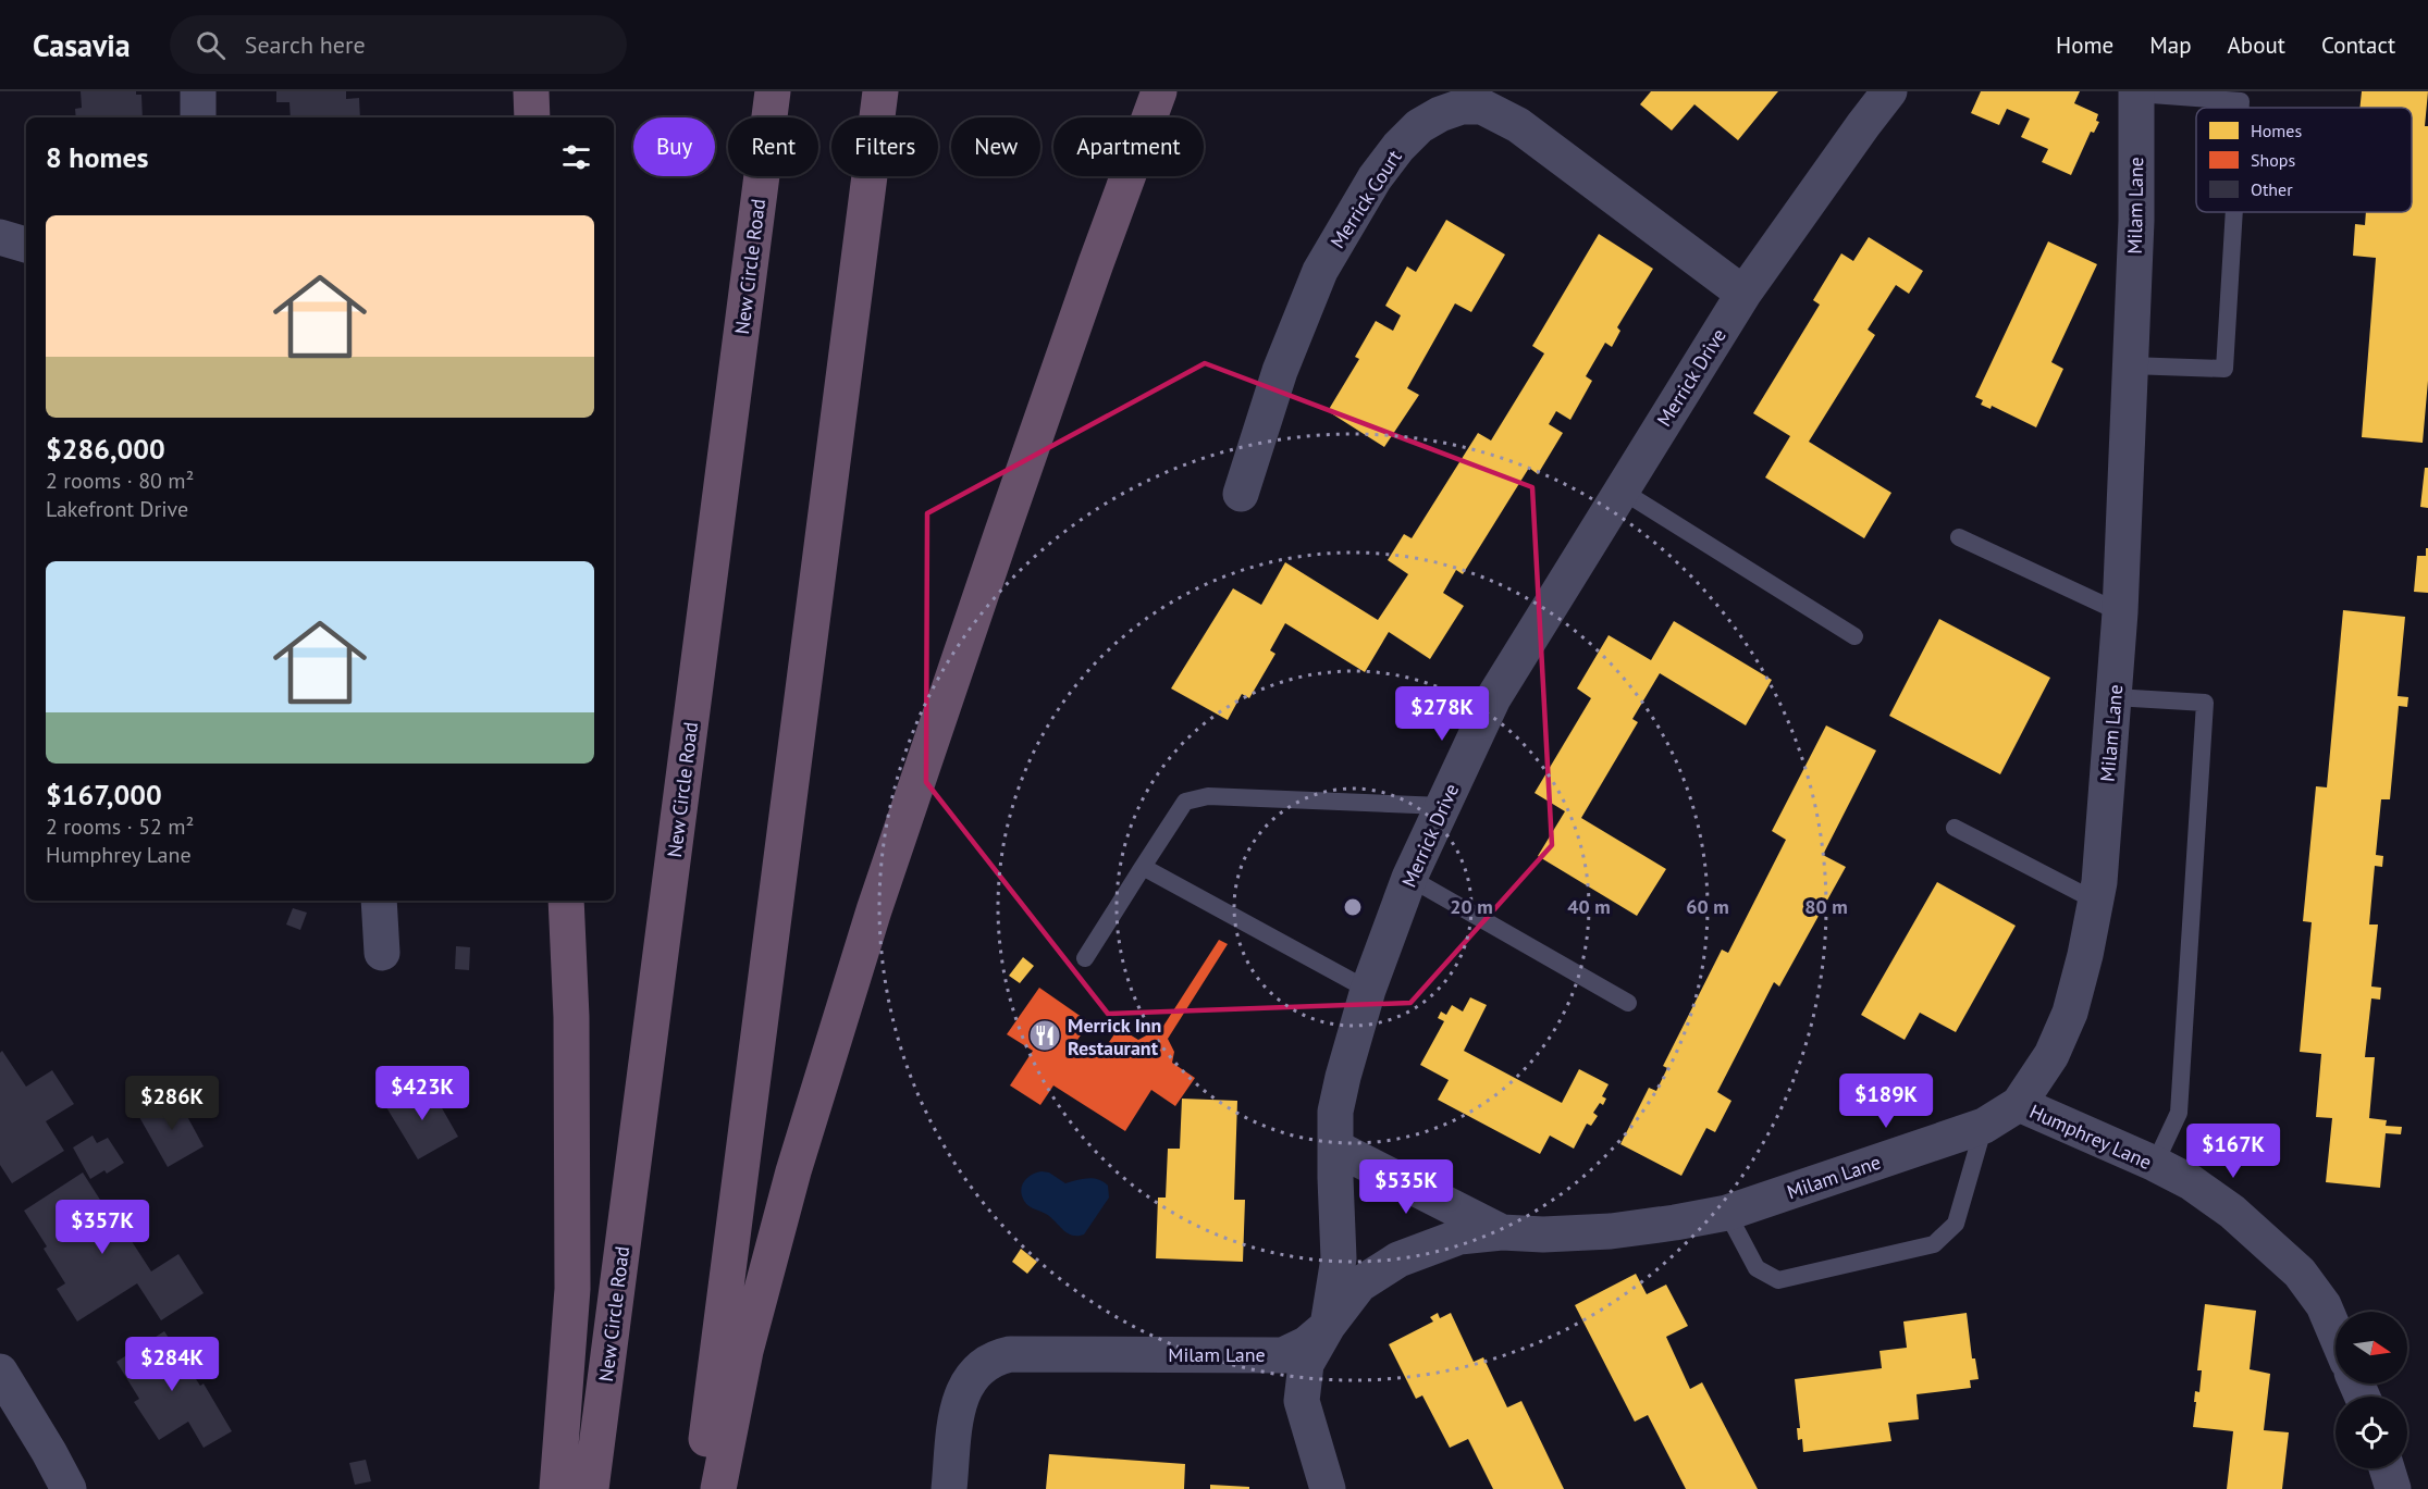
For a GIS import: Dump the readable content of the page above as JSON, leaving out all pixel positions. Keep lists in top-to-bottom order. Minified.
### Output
{"streets":{"highway":["New Circle Road"],"street":["Merrick Court","Milam Lane","Merrick Drive","Humphrey Lane"]},"crossings":[["Merrick Court","Merrick Drive"],["Milam Lane","Merrick Drive"],["Milam Lane","Humphrey Lane"]],"places":{"restaurant":["Merrick Inn Restaurant"]},"legend":["Homes","Shops","Other"],"north":"right","page":{"header":"Casavia","search":"Search here","nav":["Home","Map","About","Contact"],"chip":["Buy","Rent","Filters","New","Apartment"],"heading":"8 homes","list":[{"name":"$286,000","note":"2 rooms · 80 m² · Lakefront Drive"},{"name":"$167,000","note":"2 rooms · 52 m² · Humphrey Lane"}],"price":["$278K","$423K","$189K","$286K","$167K","$535K","$357K","$284K"]},"rings":["20 m","40 m","60 m","80 m"]}
